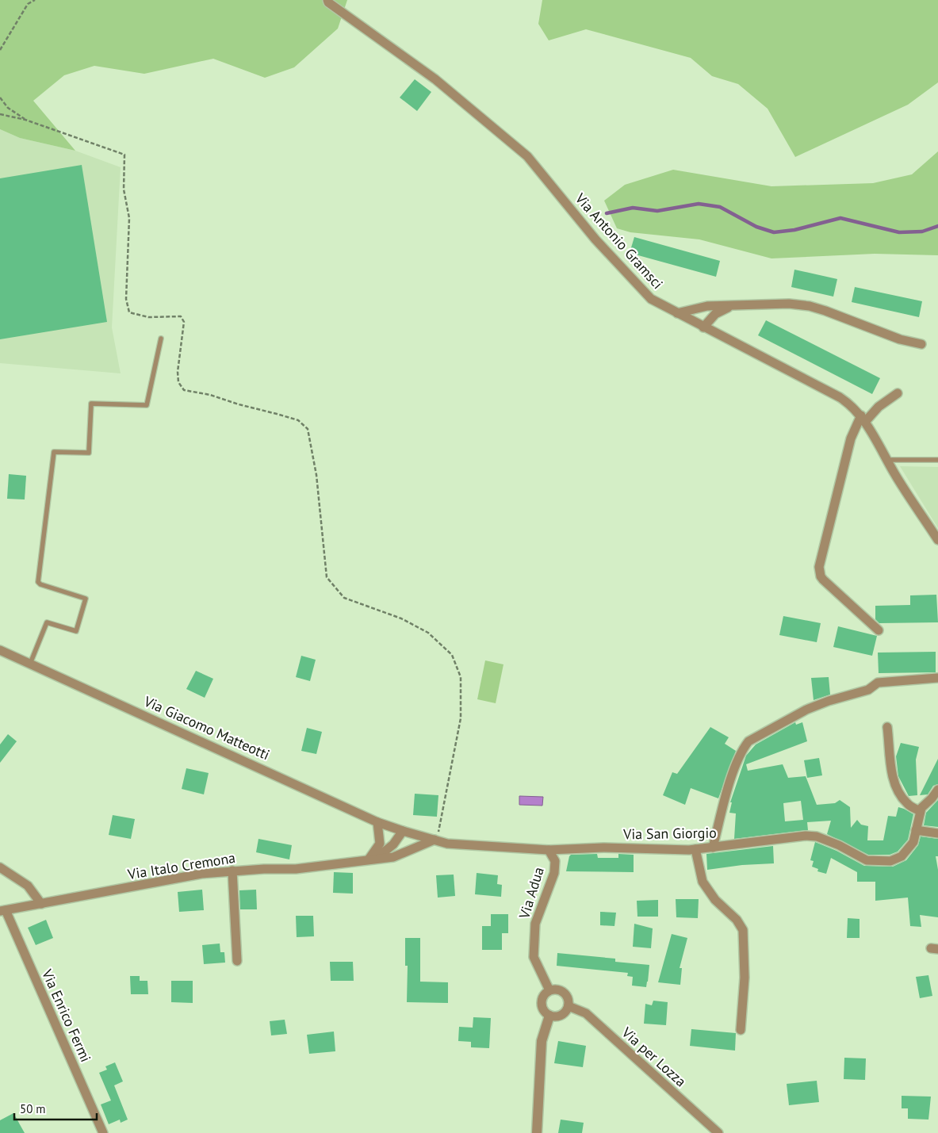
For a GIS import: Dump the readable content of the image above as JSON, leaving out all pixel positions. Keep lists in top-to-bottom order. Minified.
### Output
{"streets":{"street":["Via Antonio Gramsci","Via Giacomo Matteotti","Via San Giorgio","Via Italo Cremona","Via Adua","Via Enrico Fermi","Via per Lozza"]},"crossings":[["Via Giacomo Matteotti","Via San Giorgio"],["Via San Giorgio","Via Italo Cremona"],["Via San Giorgio","Via Adua"],["Via Italo Cremona","Via Enrico Fermi"],["Via Adua","Via per Lozza"]],"scale_bar":"50 m"}
